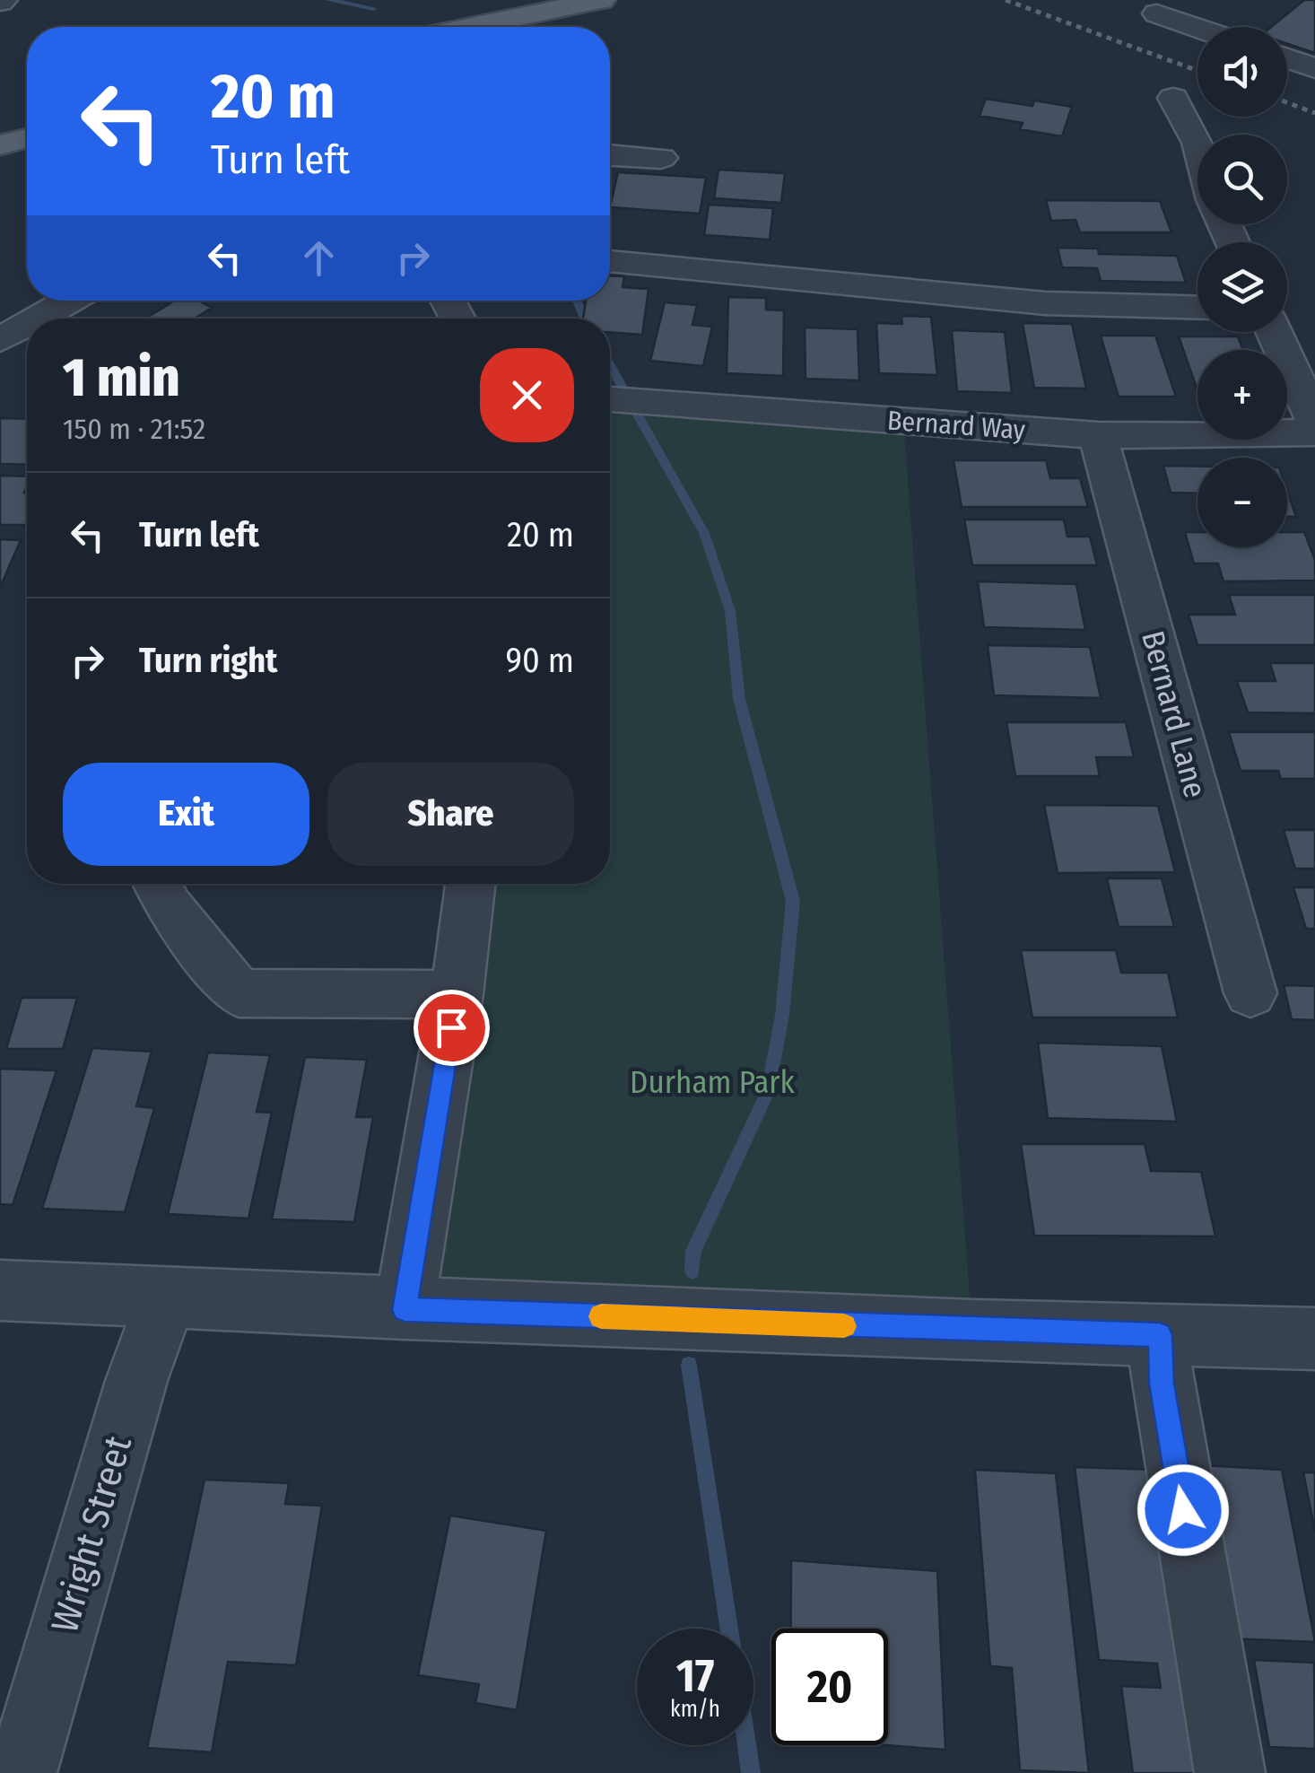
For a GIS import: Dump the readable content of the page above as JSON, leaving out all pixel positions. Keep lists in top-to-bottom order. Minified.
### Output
{"streets":{"street":["Bernard Way","Bernard Lane","Wright Street"]},"crossings":[["Bernard Way","Bernard Lane"]],"parks":["Durham Park"],"page":{"map_buttons":["+","−"],"turn":["20 m","Turn left"],"heading":["1 min","150 m · 21:52"],"list":[{"name":"Turn left","value":"20 m"},{"name":"Turn right","value":"90 m"}],"buttons":["Exit","Share"],"speed":"17 km/h","limit":"20"}}
